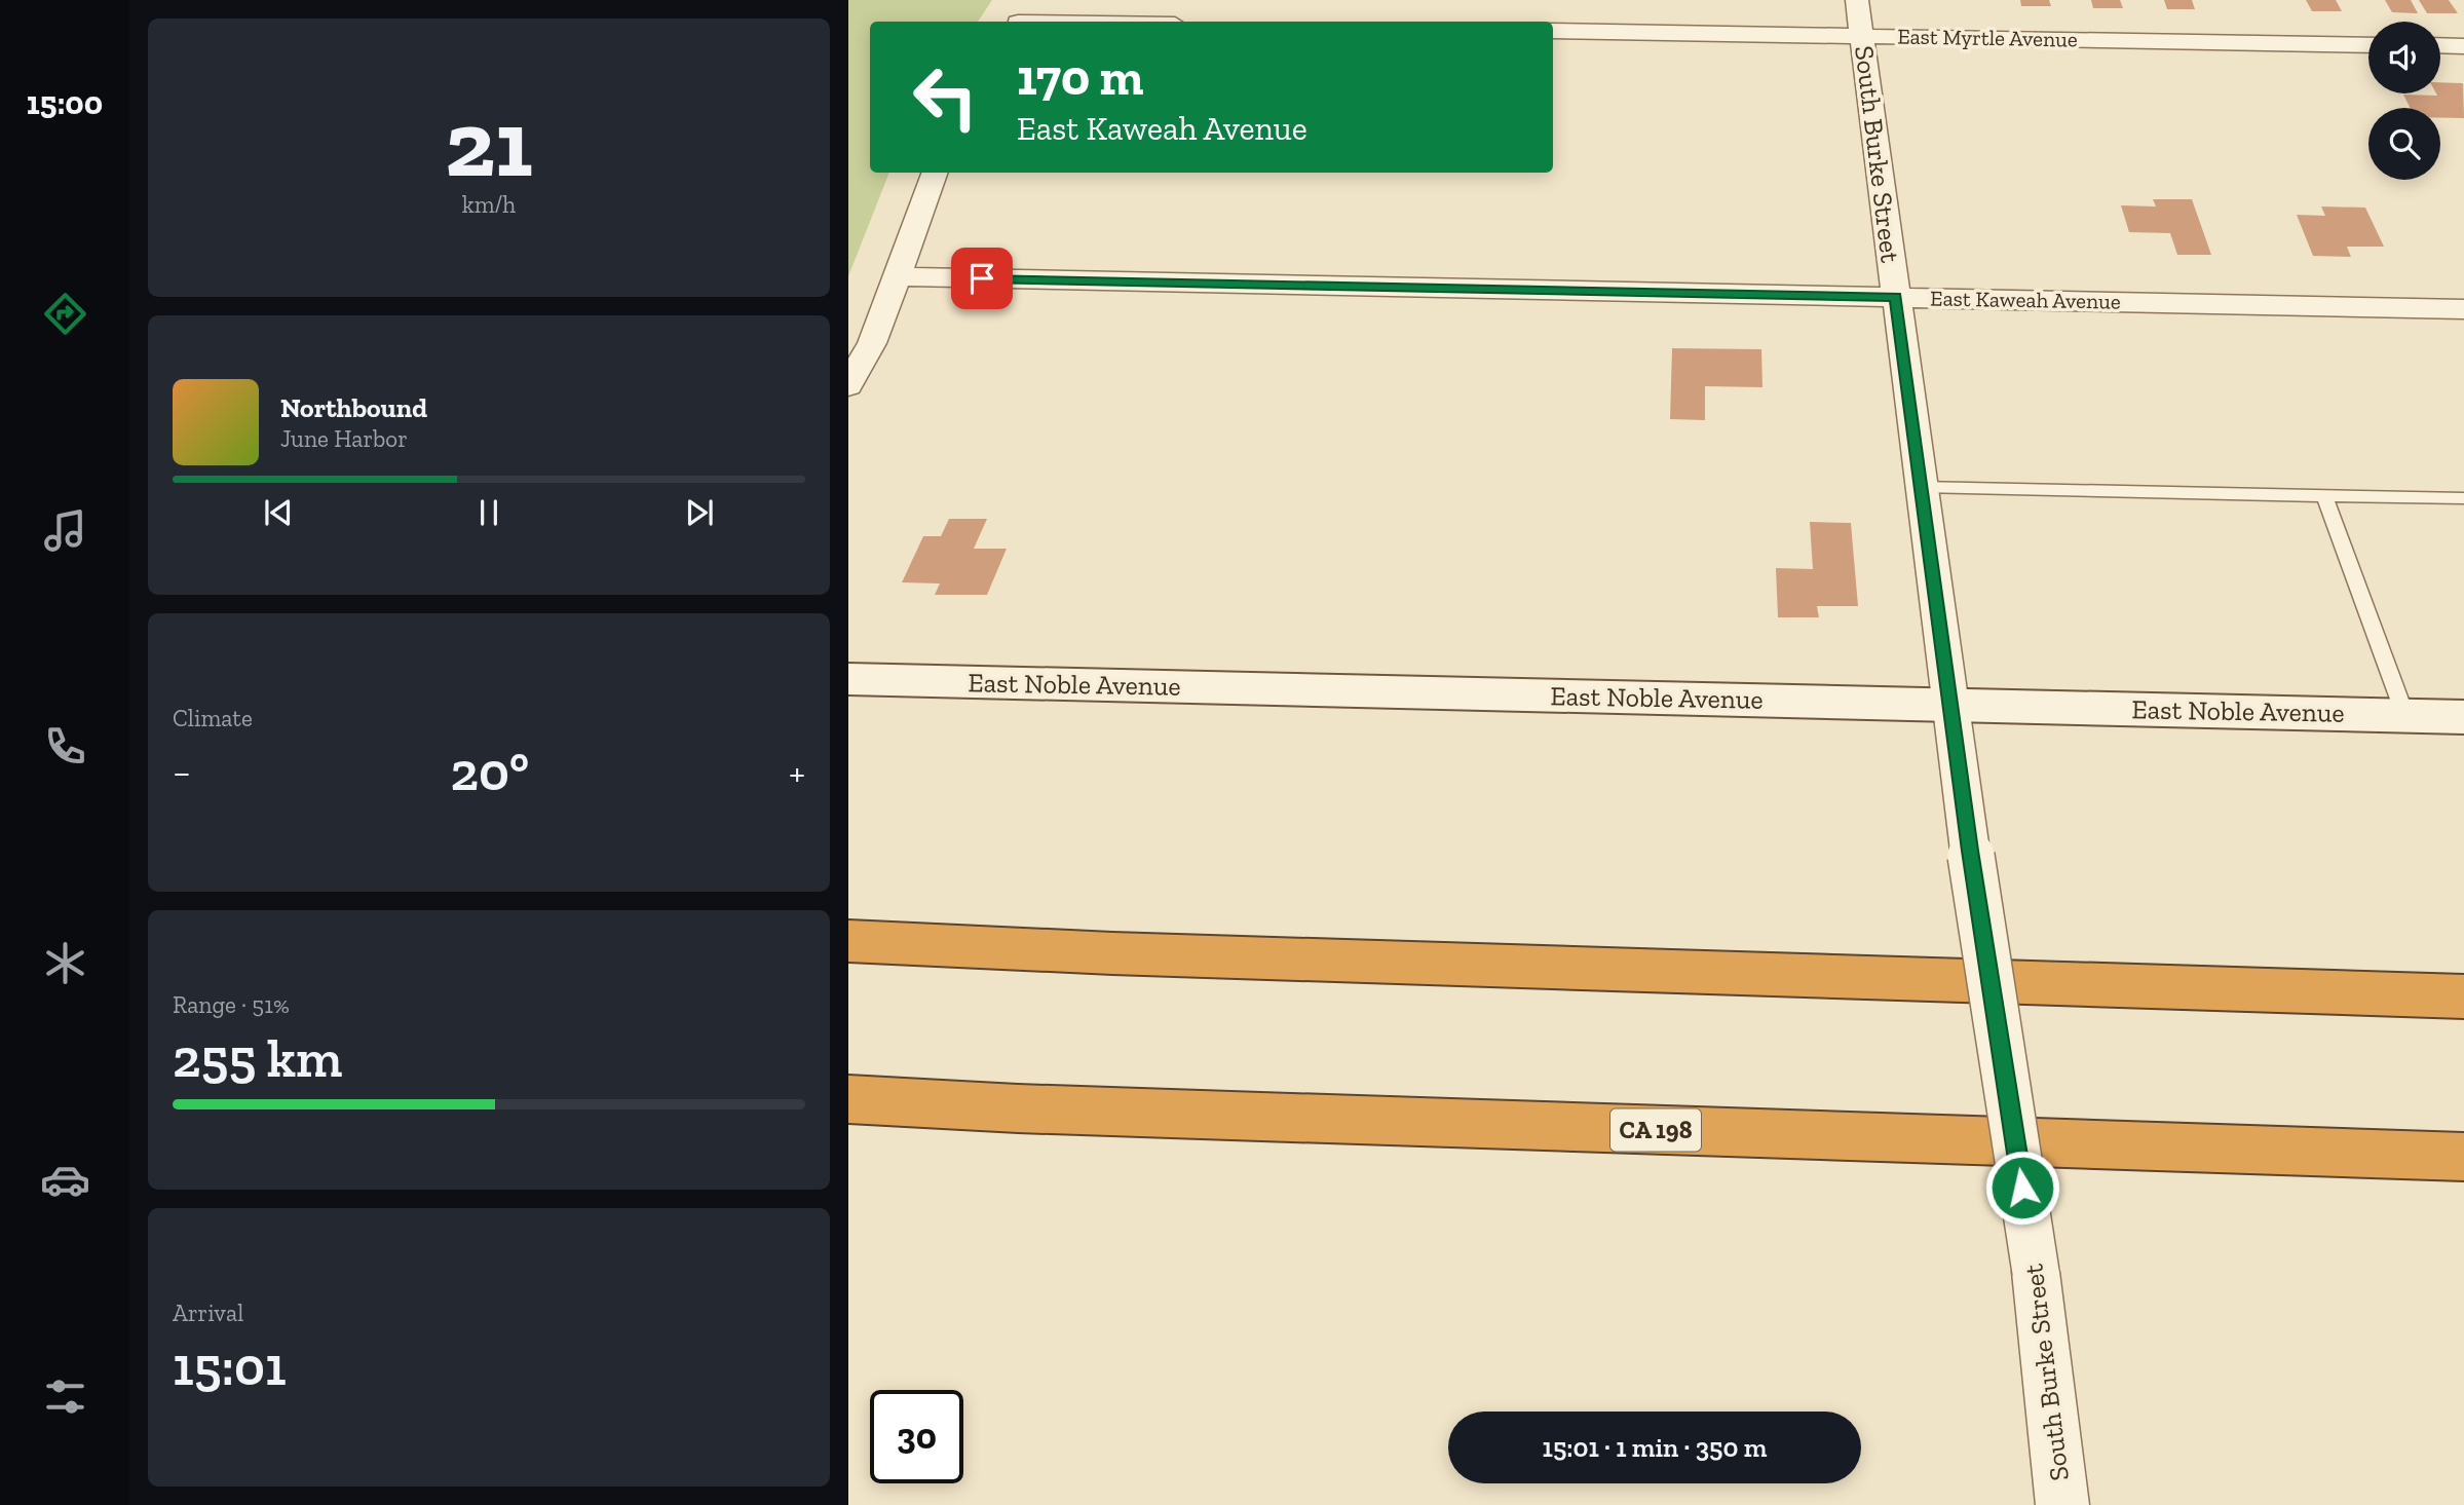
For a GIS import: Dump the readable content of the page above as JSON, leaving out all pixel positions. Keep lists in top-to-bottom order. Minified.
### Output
{"streets":{"highway":["CA 198"],"main road":["East Noble Avenue"],"street":["East Myrtle Avenue","South Burke Street","East Kaweah Avenue"]},"crossings":[["East Myrtle Avenue","South Burke Street"],["South Burke Street","East Kaweah Avenue"],["South Burke Street","East Noble Avenue"]],"page":{"tabs":"15:00","tile":[["21","km/h"],"Climate",["Range · 51%","255 km"],["Arrival","15:01"]],"turn":["170 m","East Kaweah Avenue"],"song":["Northbound","June Harbor"],"heat":["−","20°","+"],"limit":"30","trip":"15:01 · 1 min · 350 m"}}
